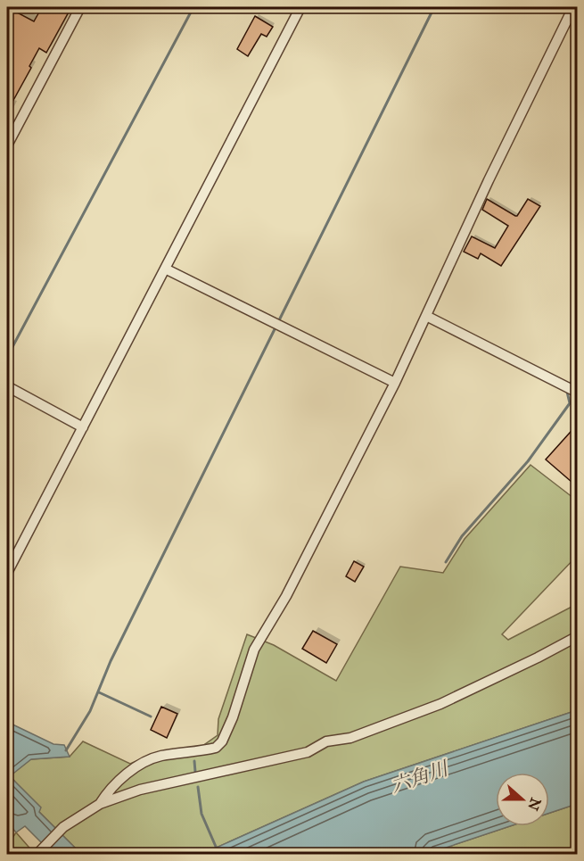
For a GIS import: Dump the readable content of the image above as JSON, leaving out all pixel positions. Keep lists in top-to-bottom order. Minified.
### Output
{"water":["六角川"],"north":"right"}
